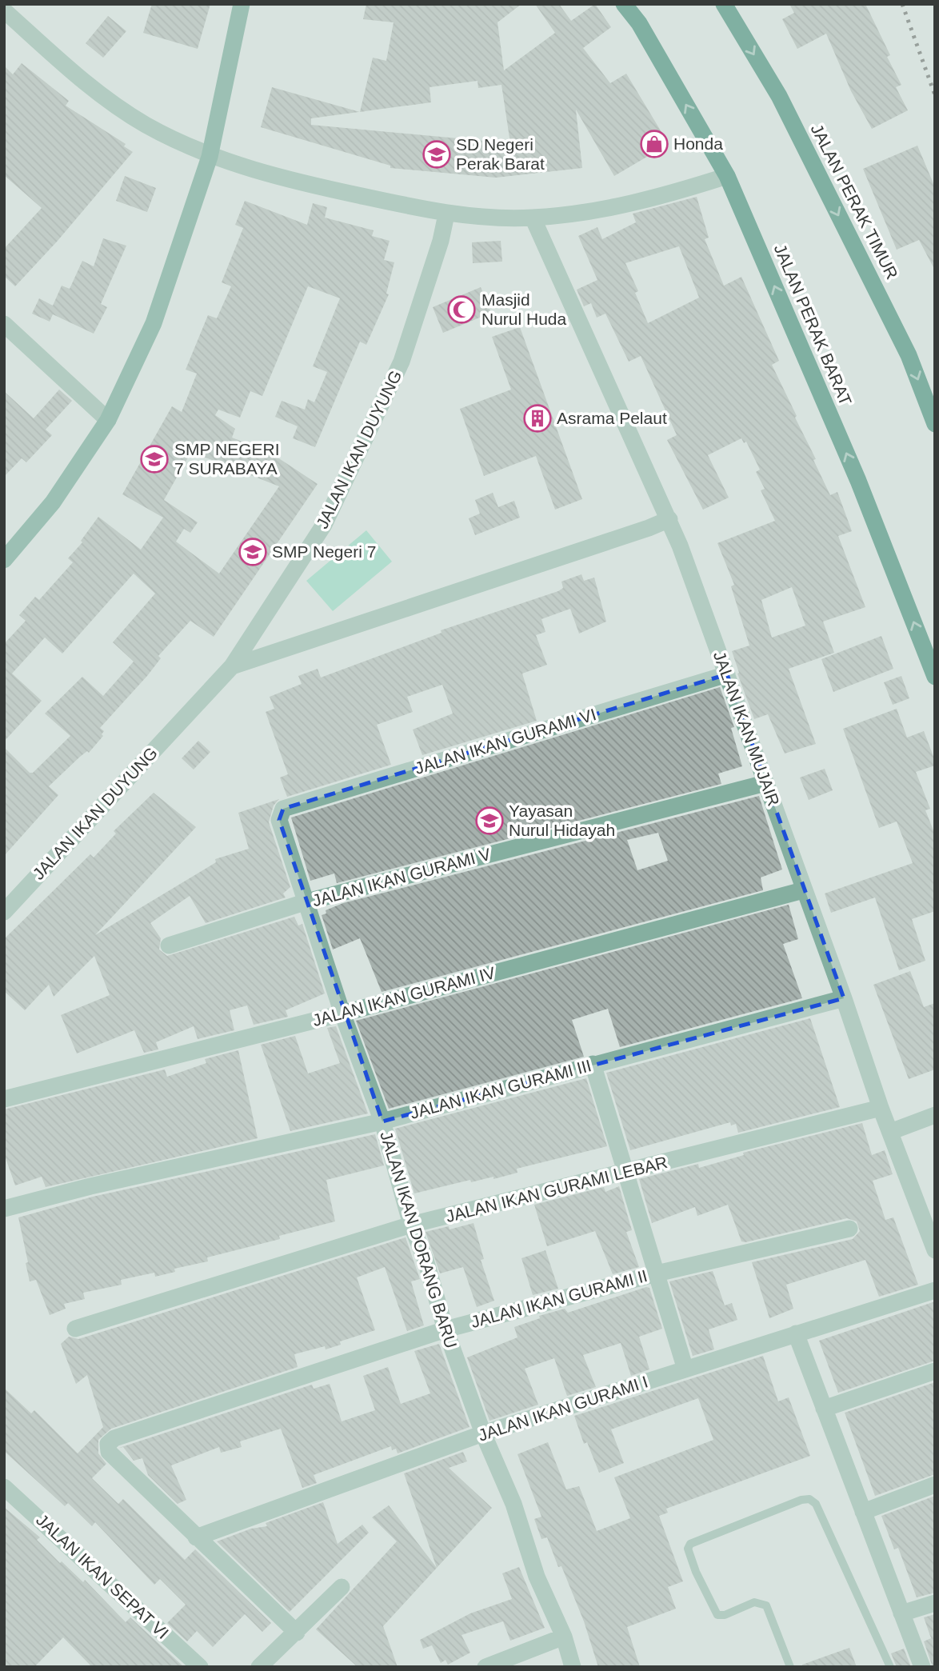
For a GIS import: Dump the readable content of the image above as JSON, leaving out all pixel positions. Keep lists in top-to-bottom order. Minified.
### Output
{"streets":{"highway":["JALAN PERAK TIMUR","JALAN PERAK BARAT"],"street":["JALAN IKAN DUYUNG","JALAN IKAN MUJAIR","JALAN IKAN GURAMI VI","JALAN IKAN GURAMI V","JALAN IKAN GURAMI IV","JALAN IKAN GURAMI III","JALAN IKAN GURAMI LEBAR","JALAN IKAN DORANG BARU","JALAN IKAN GURAMI II","JALAN IKAN GURAMI I","JALAN IKAN SEPAT VI"]},"crossings":[["JALAN IKAN DUYUNG","JALAN IKAN MUJAIR"],["JALAN IKAN MUJAIR","JALAN IKAN GURAMI VI"],["JALAN IKAN MUJAIR","JALAN IKAN GURAMI V"],["JALAN IKAN MUJAIR","JALAN IKAN GURAMI IV"],["JALAN IKAN MUJAIR","JALAN IKAN GURAMI III"],["JALAN IKAN MUJAIR","JALAN IKAN GURAMI LEBAR"],["JALAN IKAN GURAMI VI","JALAN IKAN DORANG BARU"],["JALAN IKAN GURAMI V","JALAN IKAN DORANG BARU"],["JALAN IKAN GURAMI IV","JALAN IKAN DORANG BARU"],["JALAN IKAN GURAMI III","JALAN IKAN DORANG BARU"],["JALAN IKAN GURAMI LEBAR","JALAN IKAN DORANG BARU"],["JALAN IKAN DORANG BARU","JALAN IKAN GURAMI II"],["JALAN IKAN DORANG BARU","JALAN IKAN GURAMI I"],["JALAN IKAN GURAMI II","JALAN IKAN GURAMI I"]],"one_way":["JALAN PERAK TIMUR","JALAN PERAK BARAT"],"places":{"shop":["Honda"],"school or university":["SD Negeri Perak Barat","SMP NEGERI 7 SURABAYA","SMP Negeri 7","Yayasan Nurul Hidayah"],"mosque":["Masjid Nurul Huda"],"building":["Asrama Pelaut"]}}
